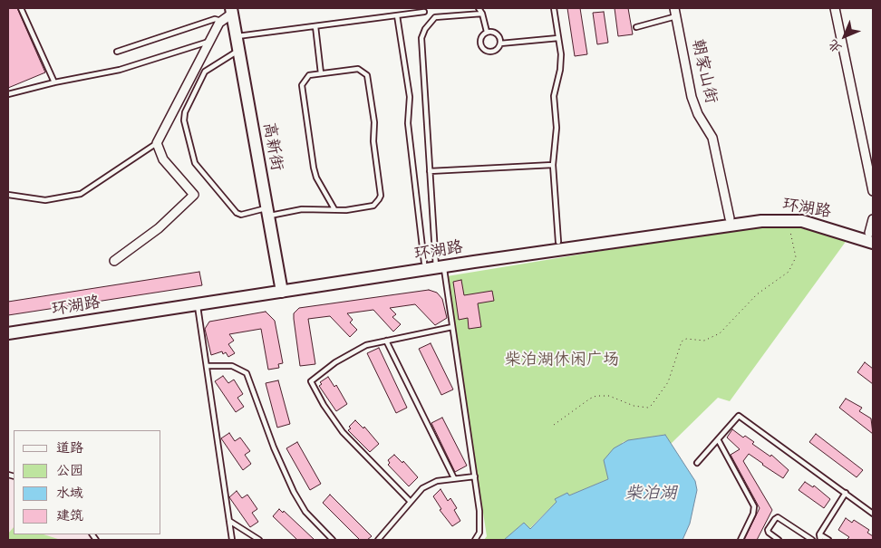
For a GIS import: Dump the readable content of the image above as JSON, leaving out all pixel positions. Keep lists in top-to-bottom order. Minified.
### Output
{"streets":{"street":["朝家山街","高新街","环湖路"]},"crossings":[["朝家山街","环湖路"],["高新街","环湖路"]],"water":["柴泊湖"],"parks":["柴泊湖休闲广场"],"legend":["道路","公园","水域","建筑"],"north":"bottom left"}
